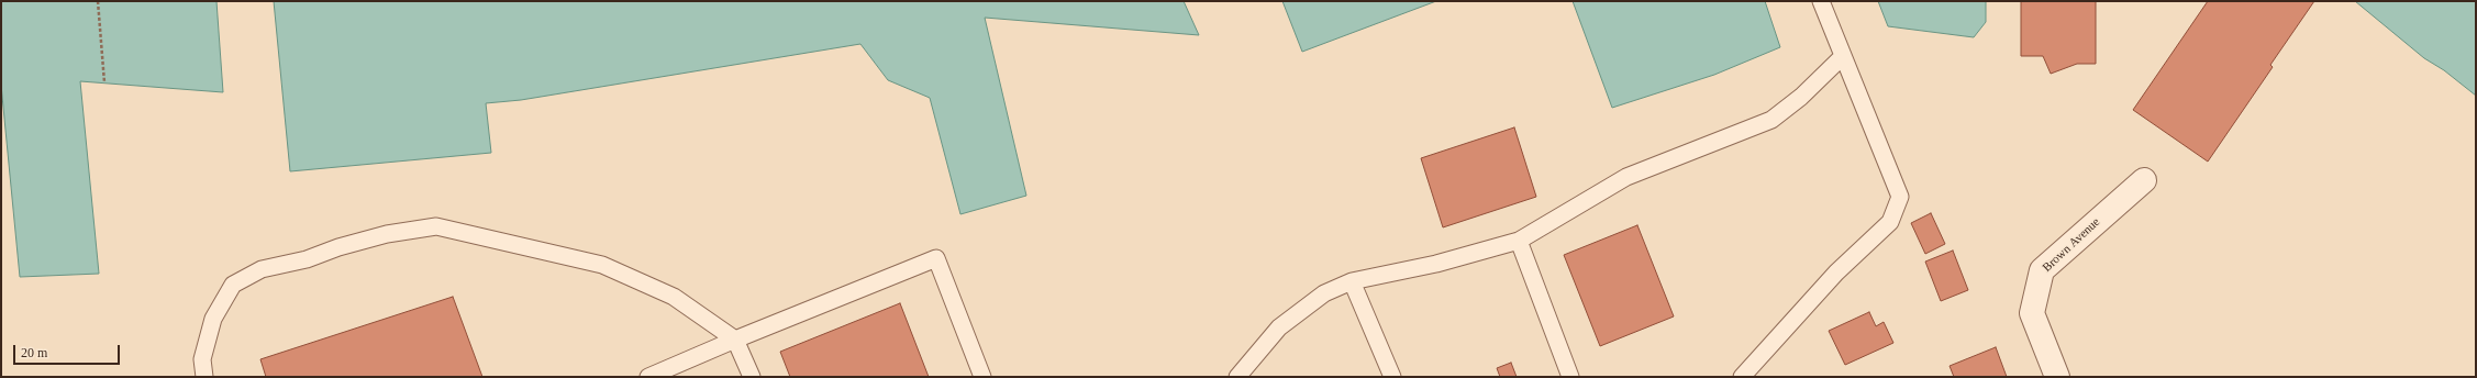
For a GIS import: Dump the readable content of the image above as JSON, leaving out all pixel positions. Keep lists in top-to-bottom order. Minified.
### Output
{"streets":{"street":["Brown Avenue"]},"scale_bar":"20 m"}
